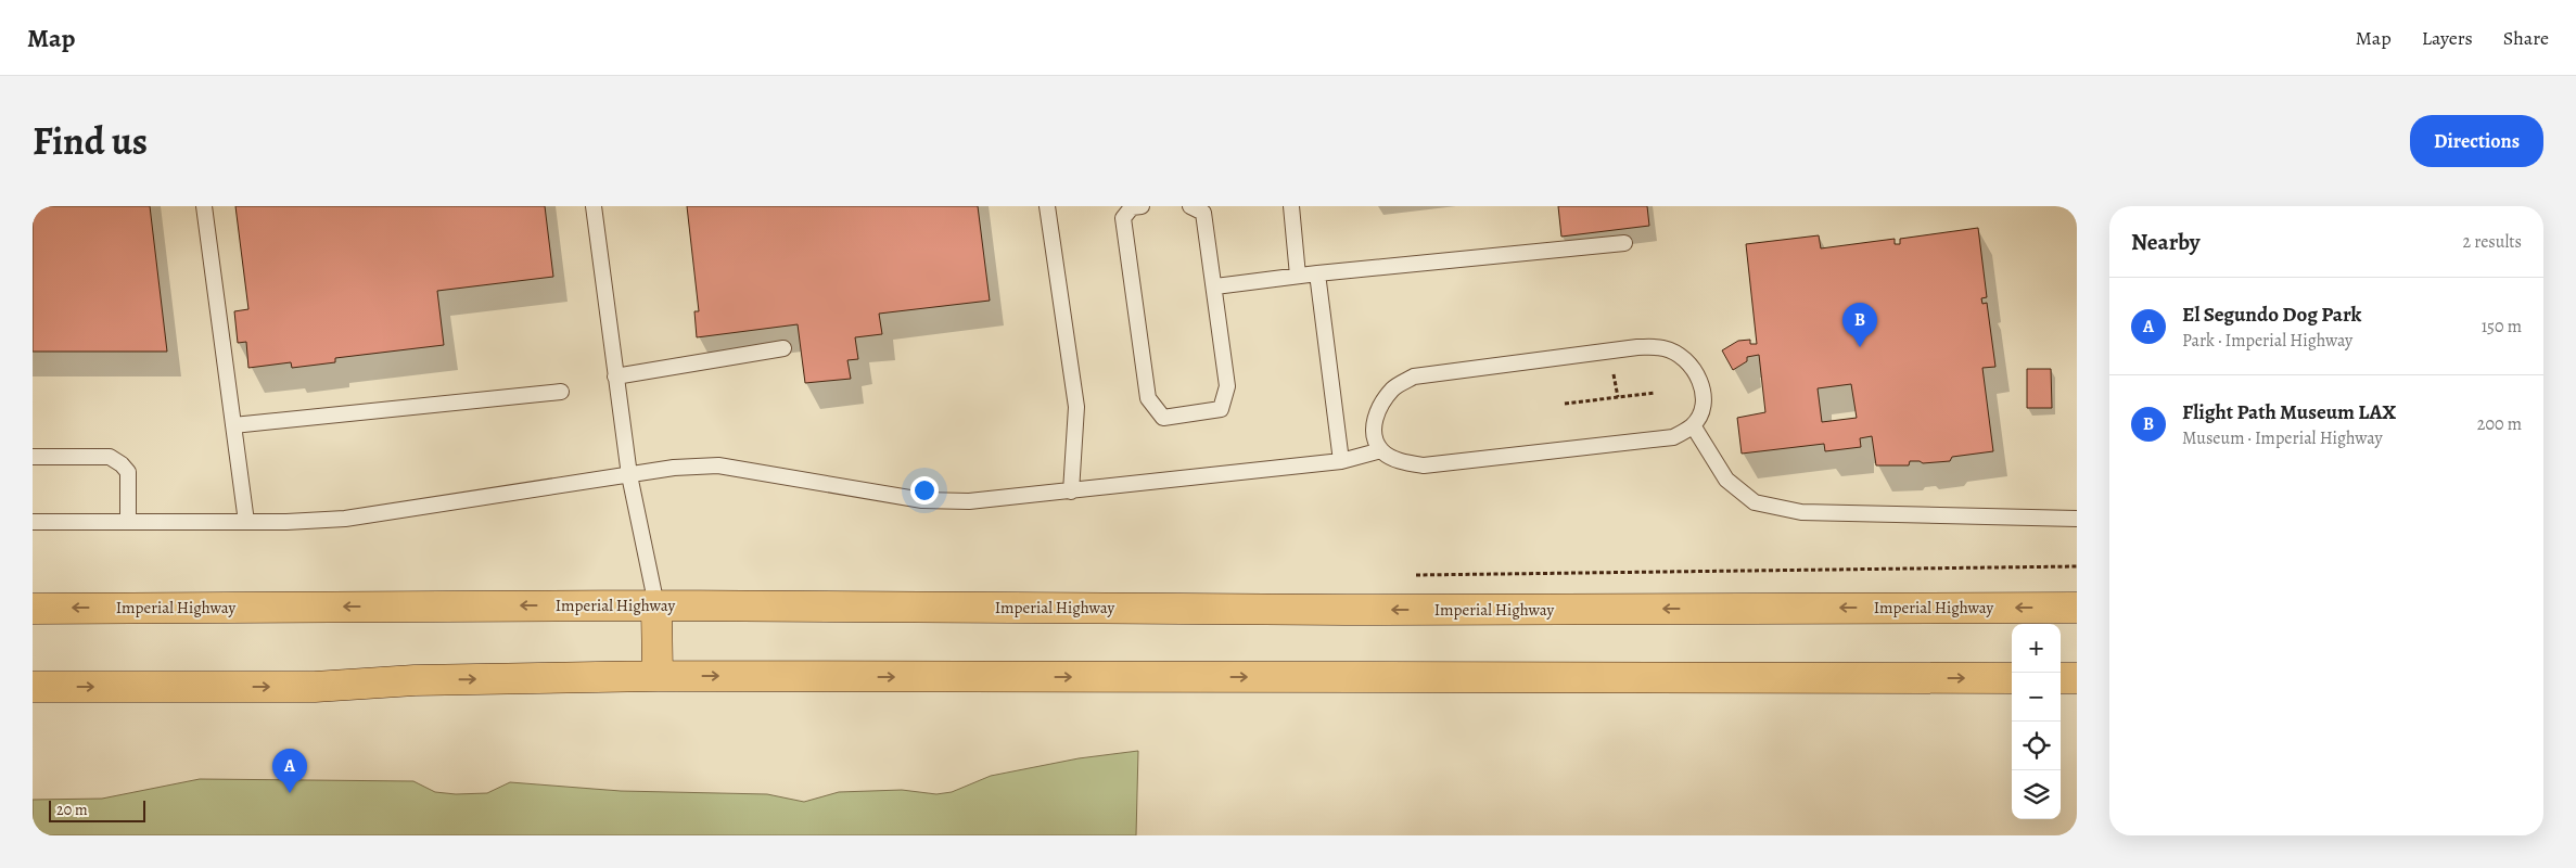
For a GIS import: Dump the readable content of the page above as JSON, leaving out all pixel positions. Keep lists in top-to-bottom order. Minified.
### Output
{"streets":{"main road":["Imperial Highway"]},"scale_bar":"20 m","page":{"header":"Map","nav":["Map","Layers","Share"],"title":"Find us","buttons":"Directions","heading":["Nearby","2 results"],"list":[{"mark":"A","name":"El Segundo Dog Park","note":"Park · Imperial Highway","value":"150 m"},{"mark":"B","name":"Flight Path Museum LAX","note":"Museum · Imperial Highway","value":"200 m"}],"pins":["B","A"],"map_buttons":["+","−"],"scale":"20 m"}}
